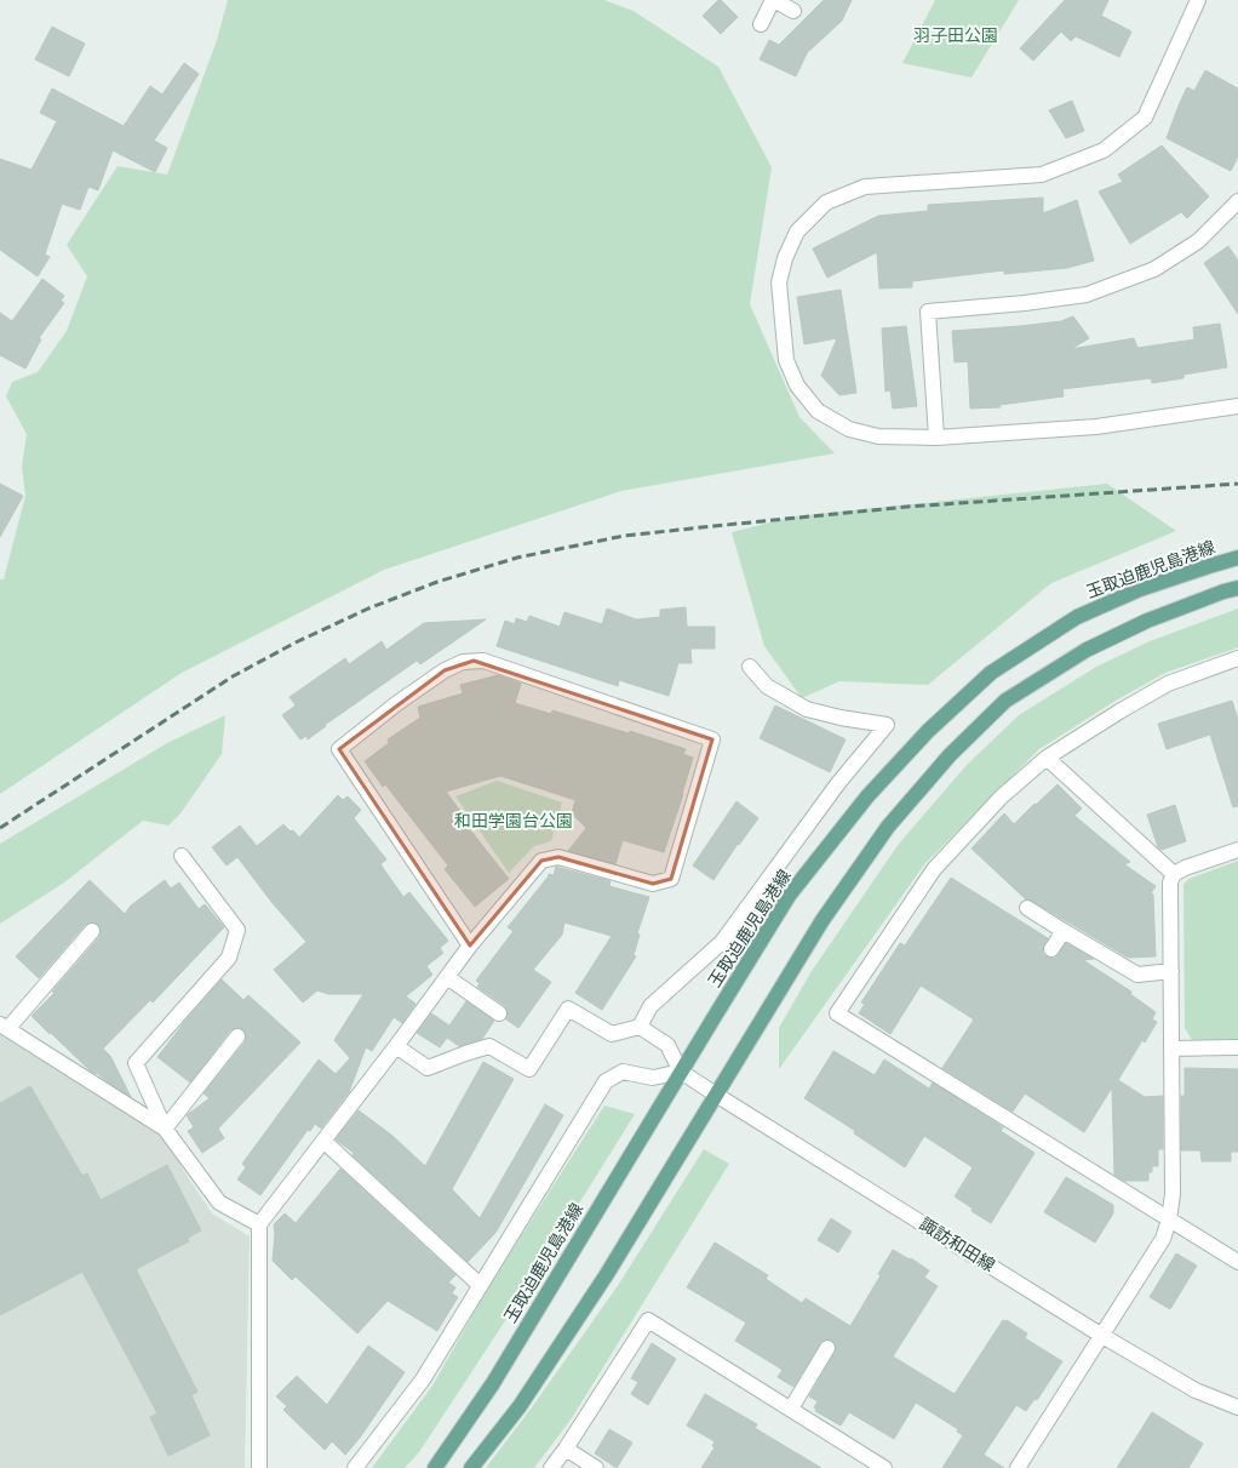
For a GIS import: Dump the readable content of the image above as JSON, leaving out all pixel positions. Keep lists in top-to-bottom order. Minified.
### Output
{"streets":{"main road":["玉取迫鹿児島港線"],"street":["諏訪和田線"]},"crossings":[["玉取迫鹿児島港線","諏訪和田線"]],"parks":["羽子田公園","和田学園台公園"]}
